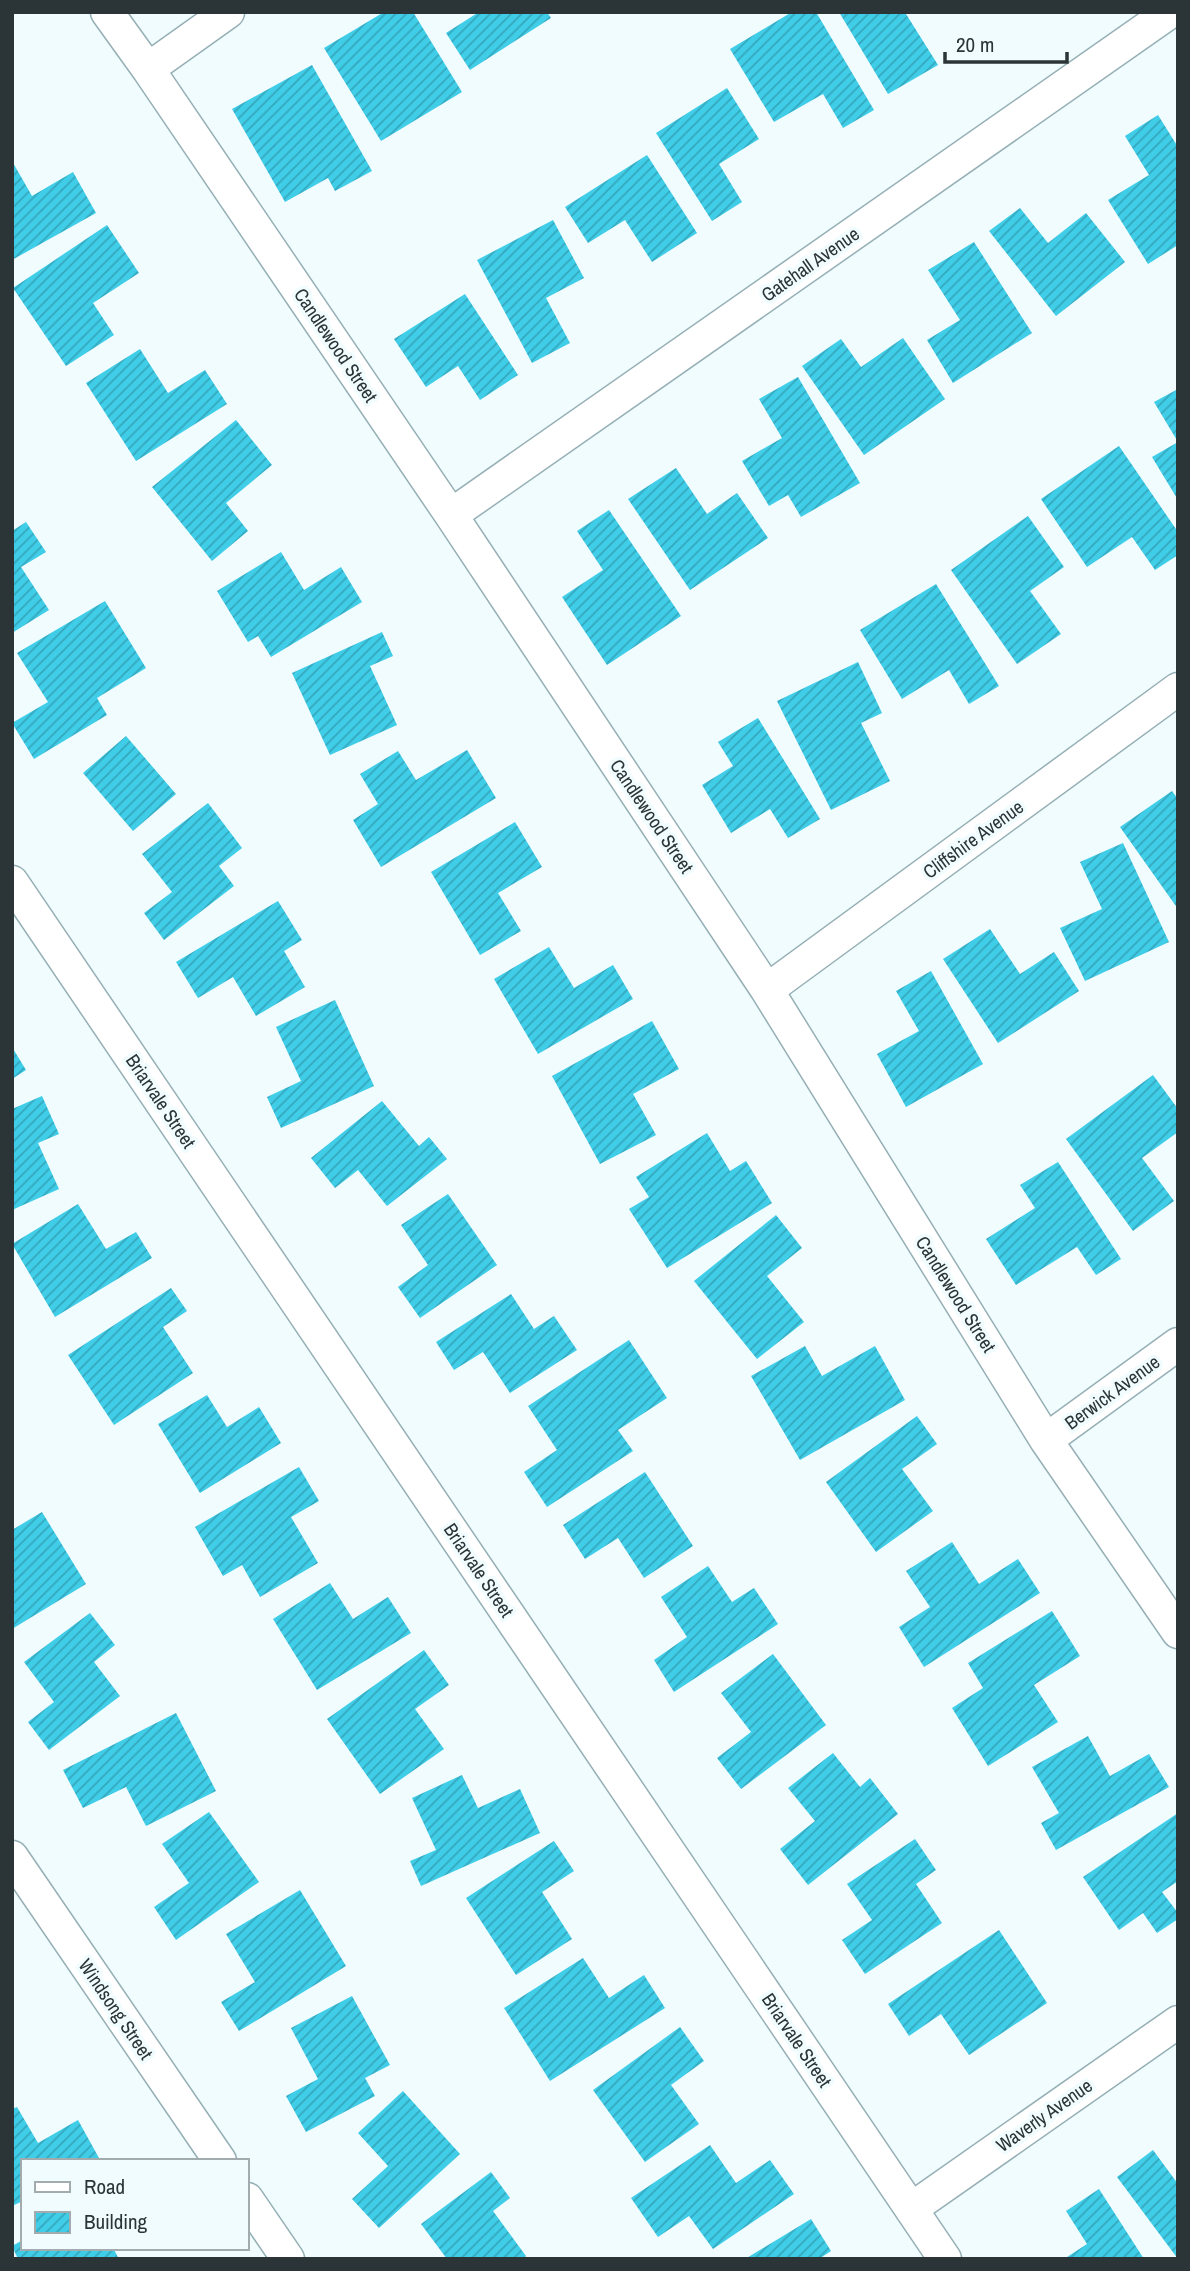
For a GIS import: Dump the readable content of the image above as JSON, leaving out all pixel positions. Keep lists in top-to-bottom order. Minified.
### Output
{"streets":{"street":["Gatehall Avenue","Candlewood Street","Cliffshire Avenue","Briarvale Street","Berwick Avenue","Windsong Street","Waverly Avenue"]},"crossings":[["Gatehall Avenue","Candlewood Street"],["Candlewood Street","Cliffshire Avenue"],["Candlewood Street","Berwick Avenue"],["Briarvale Street","Waverly Avenue"]],"legend":["Road","Building"],"scale_bar":"20 m"}
